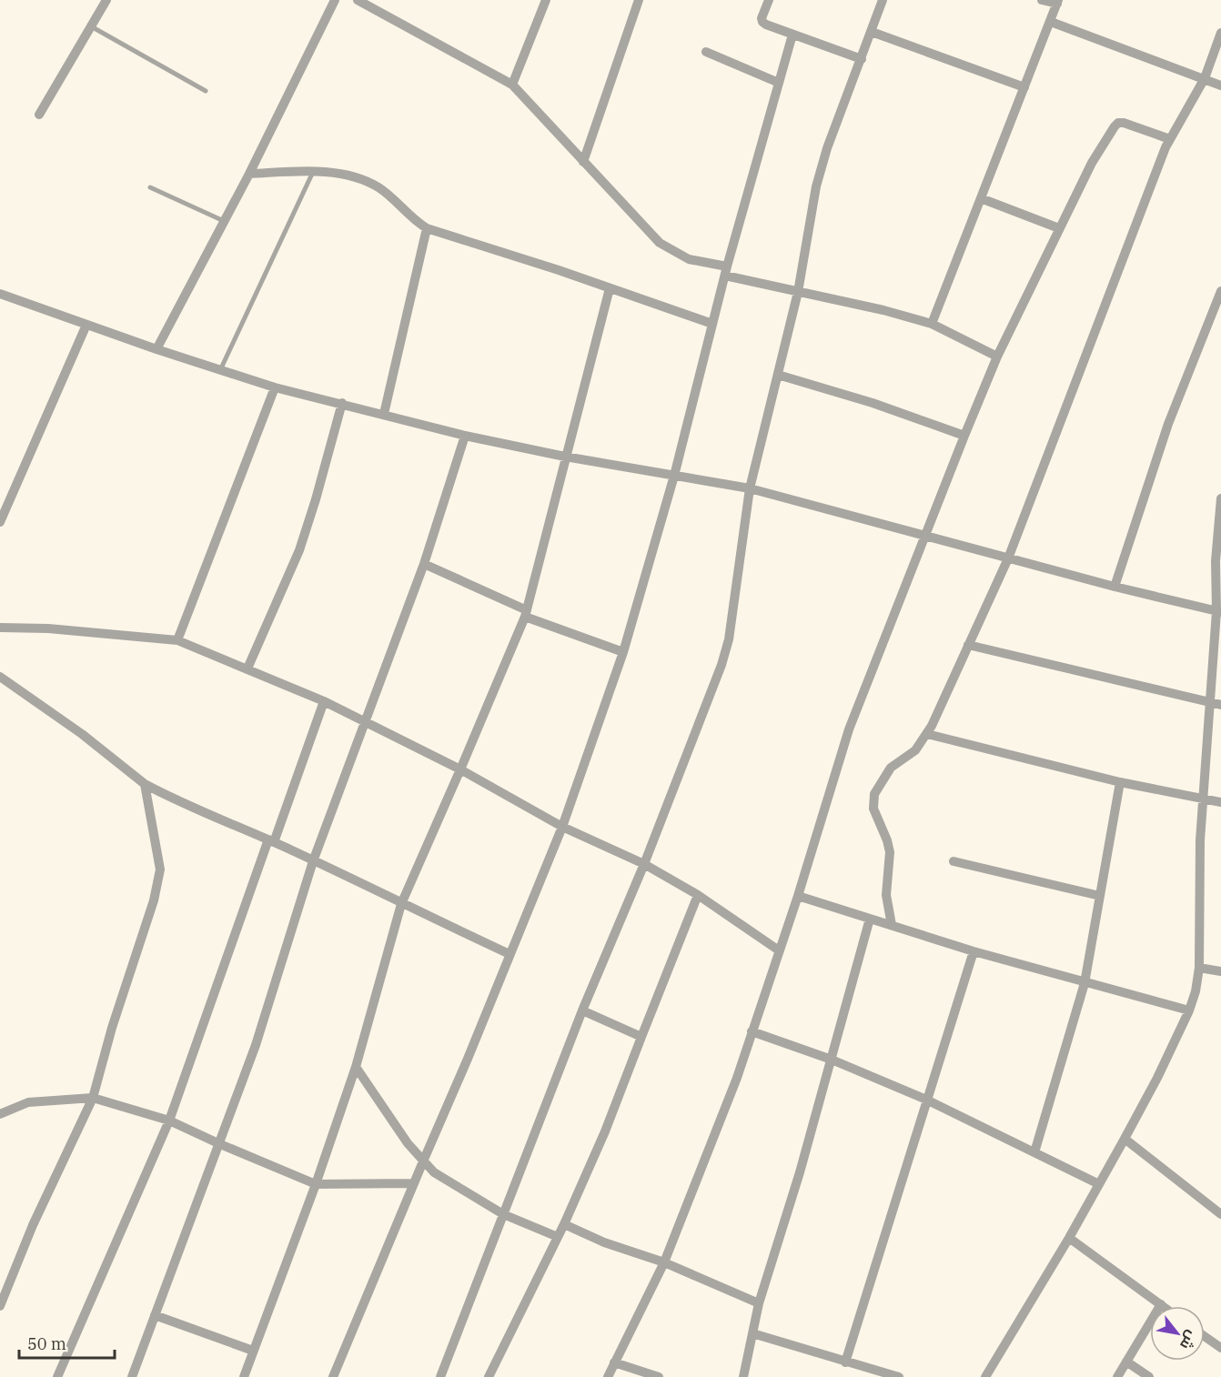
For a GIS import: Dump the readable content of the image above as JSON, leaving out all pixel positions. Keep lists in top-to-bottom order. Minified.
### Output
{"scale_bar":"50 m","north":"bottom right"}
